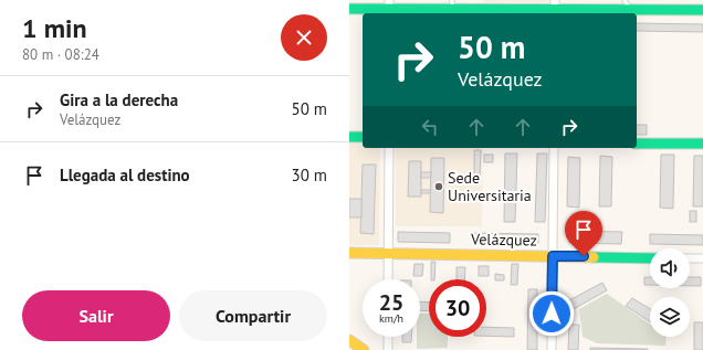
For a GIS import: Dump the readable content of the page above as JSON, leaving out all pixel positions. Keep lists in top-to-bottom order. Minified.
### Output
{"streets":{"street":["Velázquez"]},"places":["Sede Universitaria"],"page":{"heading":["1 min","80 m · 08:24"],"turn":["50 m","Velázquez"],"list":[{"name":"Gira a la derecha","note":"Velázquez","value":"50 m"},{"name":"Llegada al destino","value":"30 m"}],"speed":"25 km/h","limit":"30","buttons":["Salir","Compartir"]}}
